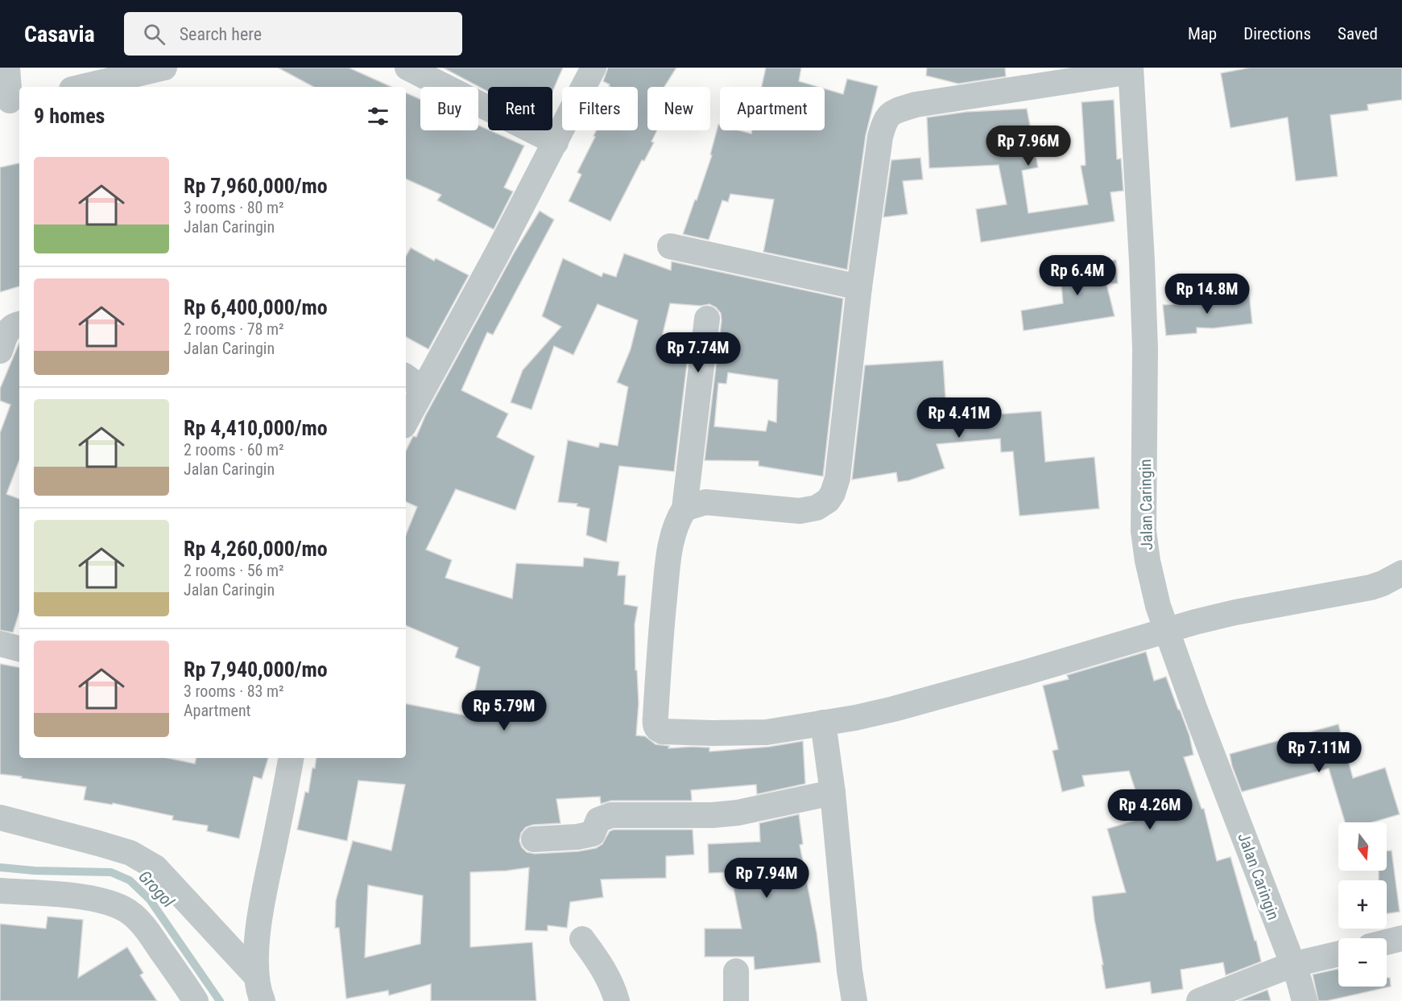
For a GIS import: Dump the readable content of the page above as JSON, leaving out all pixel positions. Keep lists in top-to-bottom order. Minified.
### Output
{"streets":{"street":["Jalan Caringin"]},"water":["Grogol"],"north":"bottom","page":{"header":"Casavia","search":"Search here","nav":["Map","Directions","Saved"],"chip":["Buy","Rent","Filters","New","Apartment"],"heading":"9 homes","price":["Rp 7.96M","Rp 6.4M","Rp 14.8M","Rp 7.74M","Rp 4.41M","Rp 5.79M","Rp 7.11M","Rp 4.26M","Rp 7.94M"],"list":[{"name":"Rp 7,960,000/mo","note":"3 rooms · 80 m² · Jalan Caringin"},{"name":"Rp 6,400,000/mo","note":"2 rooms · 78 m² · Jalan Caringin"},{"name":"Rp 4,410,000/mo","note":"2 rooms · 60 m² · Jalan Caringin"},{"name":"Rp 4,260,000/mo","note":"2 rooms · 56 m² · Jalan Caringin"},{"name":"Rp 7,940,000/mo","note":"3 rooms · 83 m² · Apartment"}],"map_buttons":["+","−"]}}
